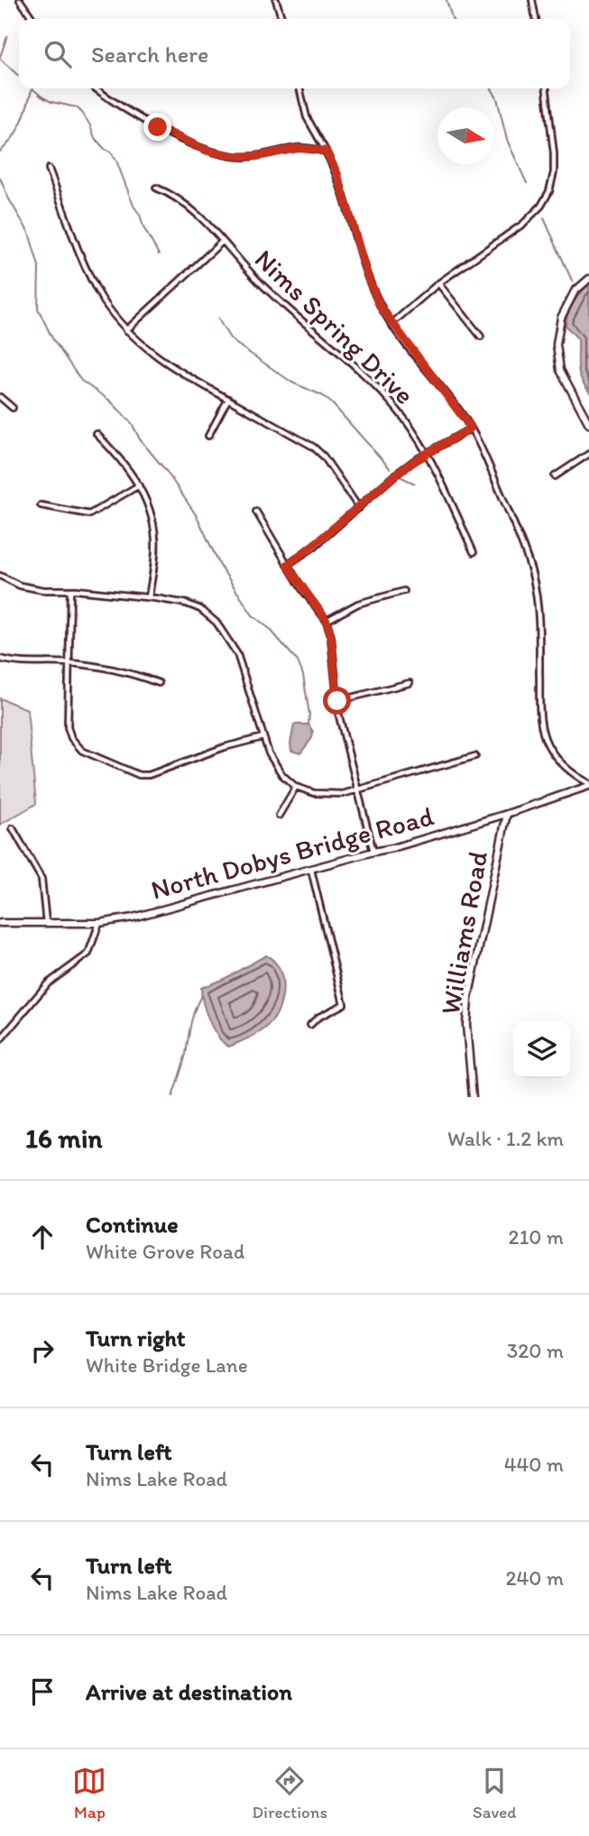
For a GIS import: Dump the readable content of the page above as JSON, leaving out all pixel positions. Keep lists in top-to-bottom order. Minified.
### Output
{"streets":{"street":["Nims Spring Drive","North Dobys Bridge Road","Williams Road"]},"crossings":[["North Dobys Bridge Road","Williams Road"]],"north":"right","page":{"search":"Search here","heading":["16 min","Walk · 1.2 km"],"list":[["Continue","White Grove Road","210 m"],["Turn right","White Bridge Lane","320 m"],["Turn left","Nims Lake Road","440 m"],["Turn left","Nims Lake Road","240 m"],"Arrive at destination"],"nav":["Map","Directions","Saved"]}}
